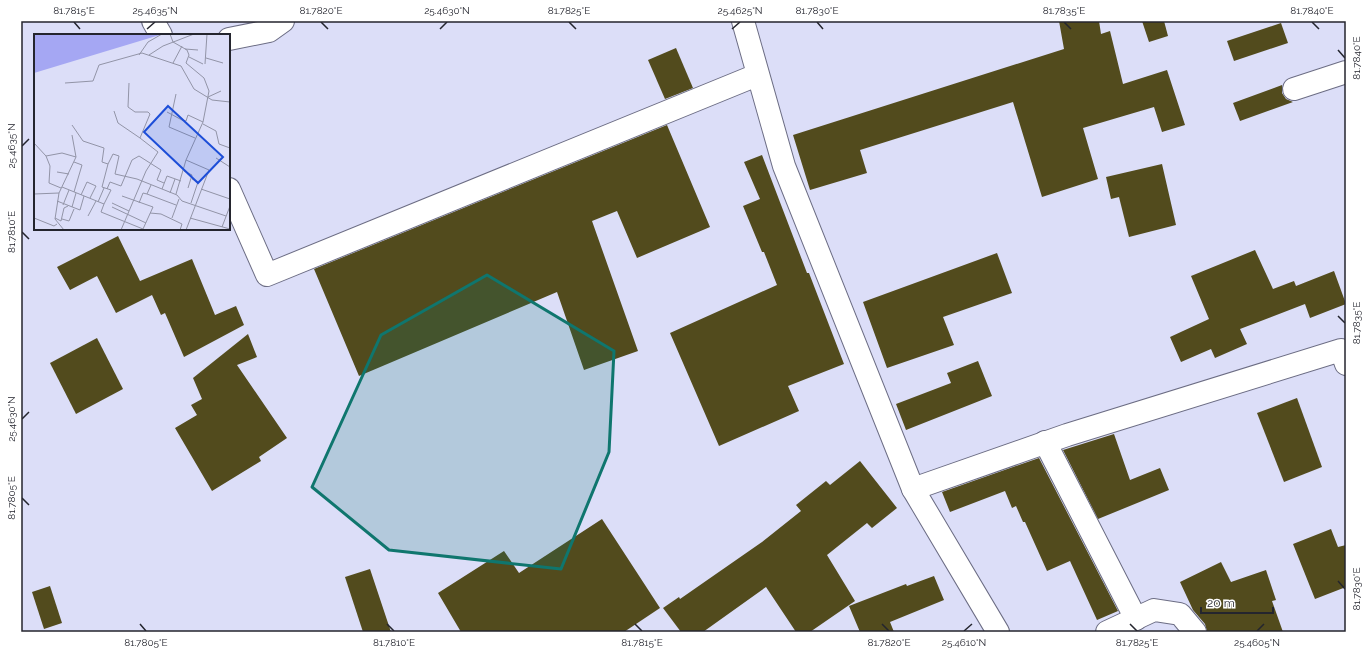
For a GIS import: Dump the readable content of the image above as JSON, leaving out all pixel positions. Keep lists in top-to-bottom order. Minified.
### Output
{"scale_bar":"20 m","coordinates":["81.7815°E","25.4635°N","81.7820°E","25.4630°N","81.7825°E","25.4625°N","81.7830°E","81.7835°E","81.7840°E","81.7810°E","81.7805°E","25.4610°N","25.4605°N"]}
